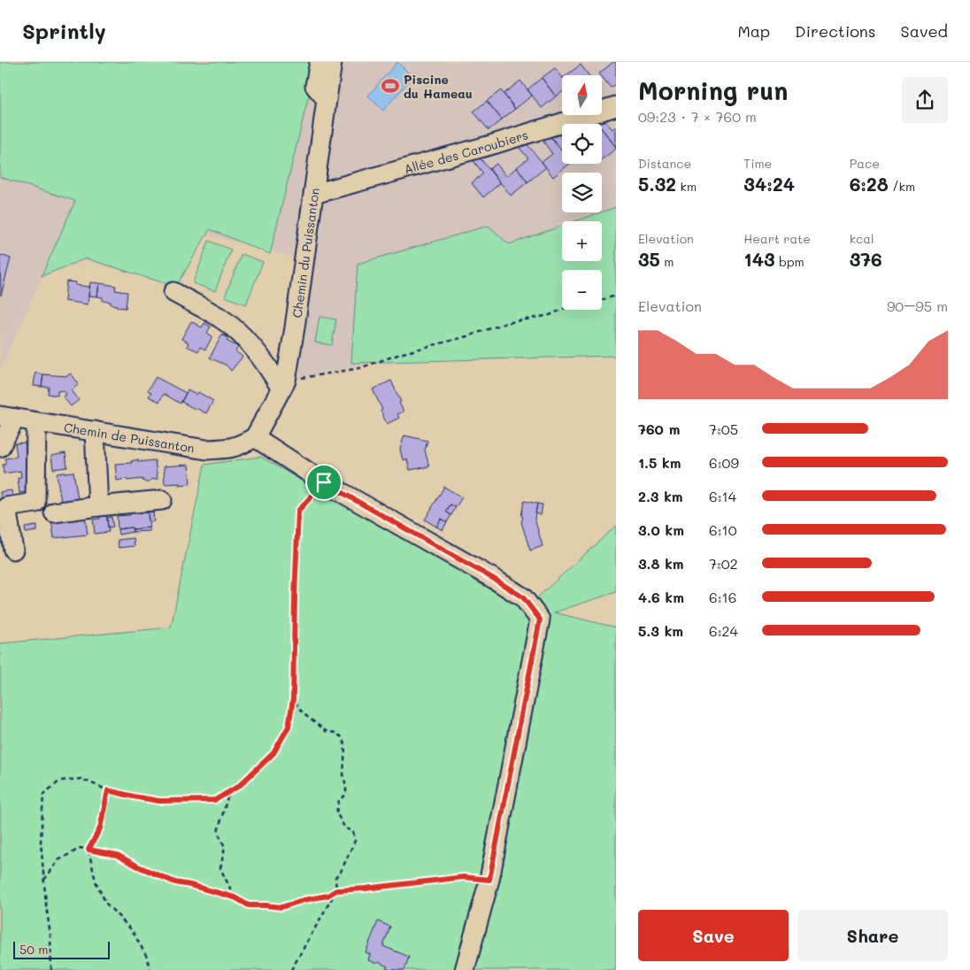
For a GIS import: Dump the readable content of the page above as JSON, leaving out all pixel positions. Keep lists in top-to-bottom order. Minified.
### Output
{"streets":{"street":["Allée des Caroubiers","Chemin du Puissanton","Chemin de Puissanton"]},"crossings":[["Allée des Caroubiers","Chemin du Puissanton"],["Chemin du Puissanton","Chemin de Puissanton"]],"places":{"sports":["Piscine du Hameau"]},"scale_bar":"50 m","north":"top","page":{"header":"Sprintly","nav":["Map","Directions","Saved"],"heading":["Morning run","09:23 · 7 × 760 m"],"map_buttons":["+","−"],"stats":[["Distance","5.32 km"],["Time","34:24"],["Pace","6:28 /km"],["Elevation","35 m"],["Heart rate","143 bpm"],["kcal","376"]],"chart":["Elevation","90–95 m"],"list":[{"name":"760 m","note":"7:05"},{"name":"1.5 km","note":"6:09"},{"name":"2.3 km","note":"6:14"},{"name":"3.0 km","note":"6:10"},{"name":"3.8 km","note":"7:02"},{"name":"4.6 km","note":"6:16"},{"name":"5.3 km","note":"6:24"}],"buttons":["Save","Share"],"scale":"50 m"}}
